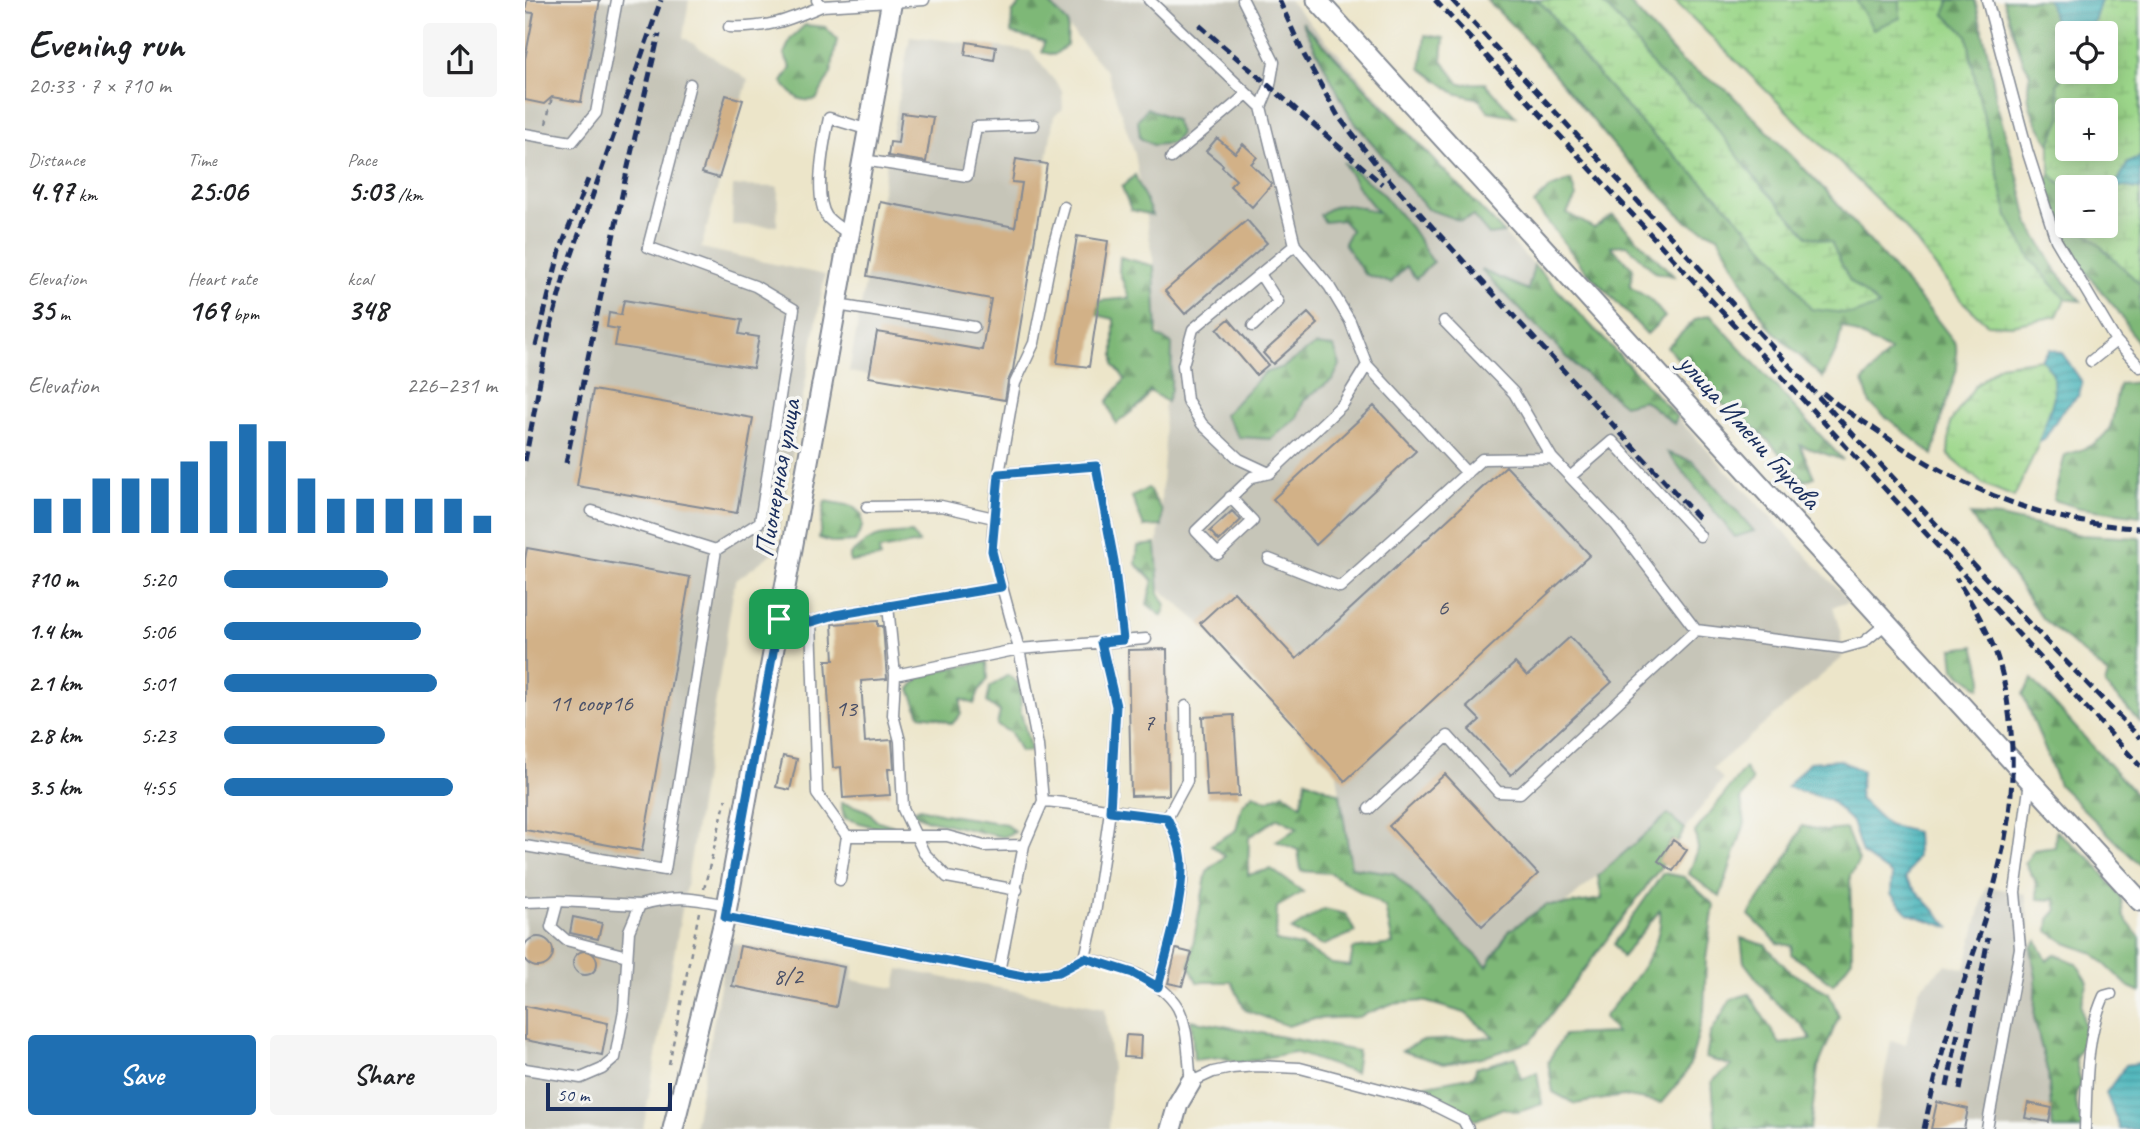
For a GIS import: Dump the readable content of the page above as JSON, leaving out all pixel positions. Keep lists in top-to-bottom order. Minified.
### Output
{"streets":{"street":["улица Имени Глухова","Пионерная улица"]},"house_numbers":["6","11 соор16","13","7","8/2"],"scale_bar":"50 m","page":{"heading":["Evening run","20:33 · 7 × 710 m"],"map_buttons":["+","−"],"stats":[["Distance","4.97 km"],["Time","25:06"],["Pace","5:03 /km"],["Elevation","35 m"],["Heart rate","169 bpm"],["kcal","348"]],"chart":["Elevation","226–231 m"],"list":[{"name":"710 m","note":"5:20"},{"name":"1.4 km","note":"5:06"},{"name":"2.1 km","note":"5:01"},{"name":"2.8 km","note":"5:23"},{"name":"3.5 km","note":"4:55"}],"buttons":["Save","Share"],"scale":"50 m"}}
